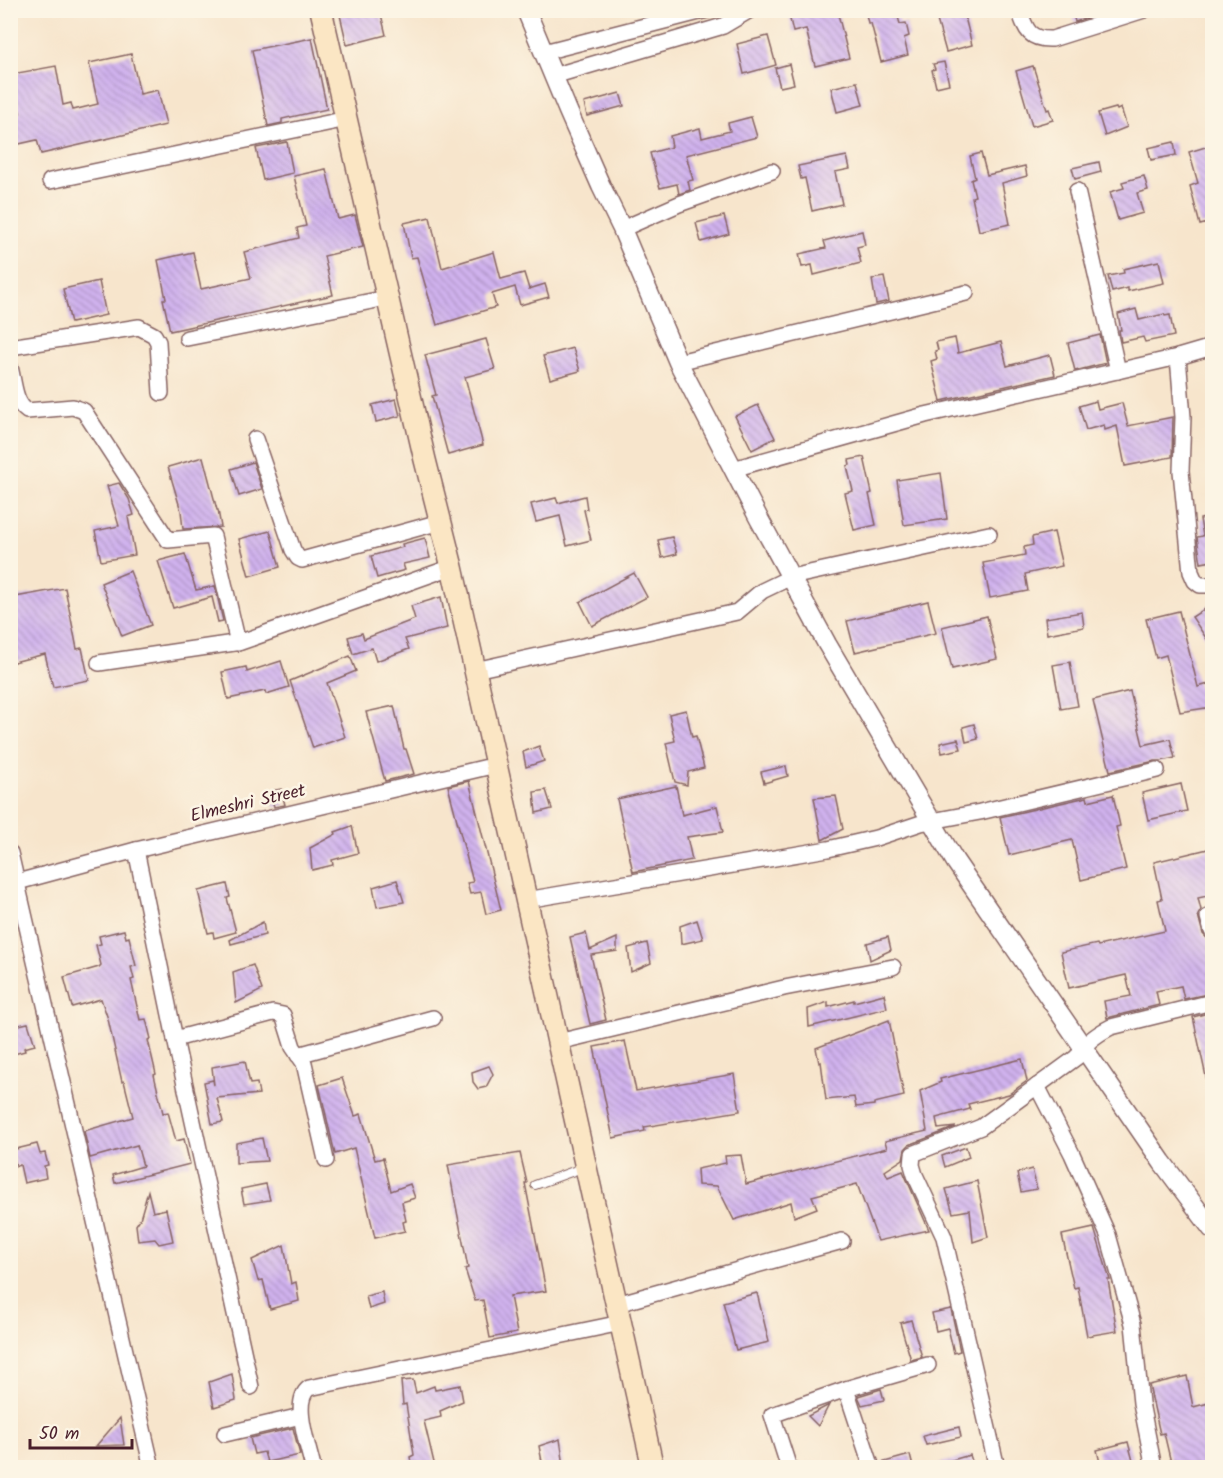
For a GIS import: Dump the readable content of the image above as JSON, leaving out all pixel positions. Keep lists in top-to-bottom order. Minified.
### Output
{"streets":{"street":["Elmeshri Street"]},"scale_bar":"50 m"}
